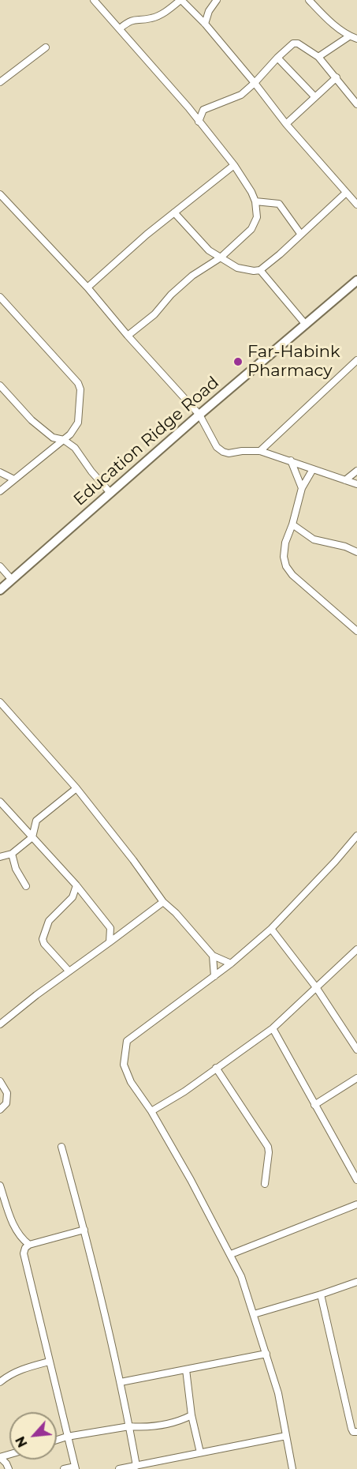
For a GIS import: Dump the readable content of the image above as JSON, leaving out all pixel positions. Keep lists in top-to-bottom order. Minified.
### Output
{"streets":{"main road":["Education Ridge Road"]},"places":["Far-Habink Pharmacy"],"north":"bottom left"}
